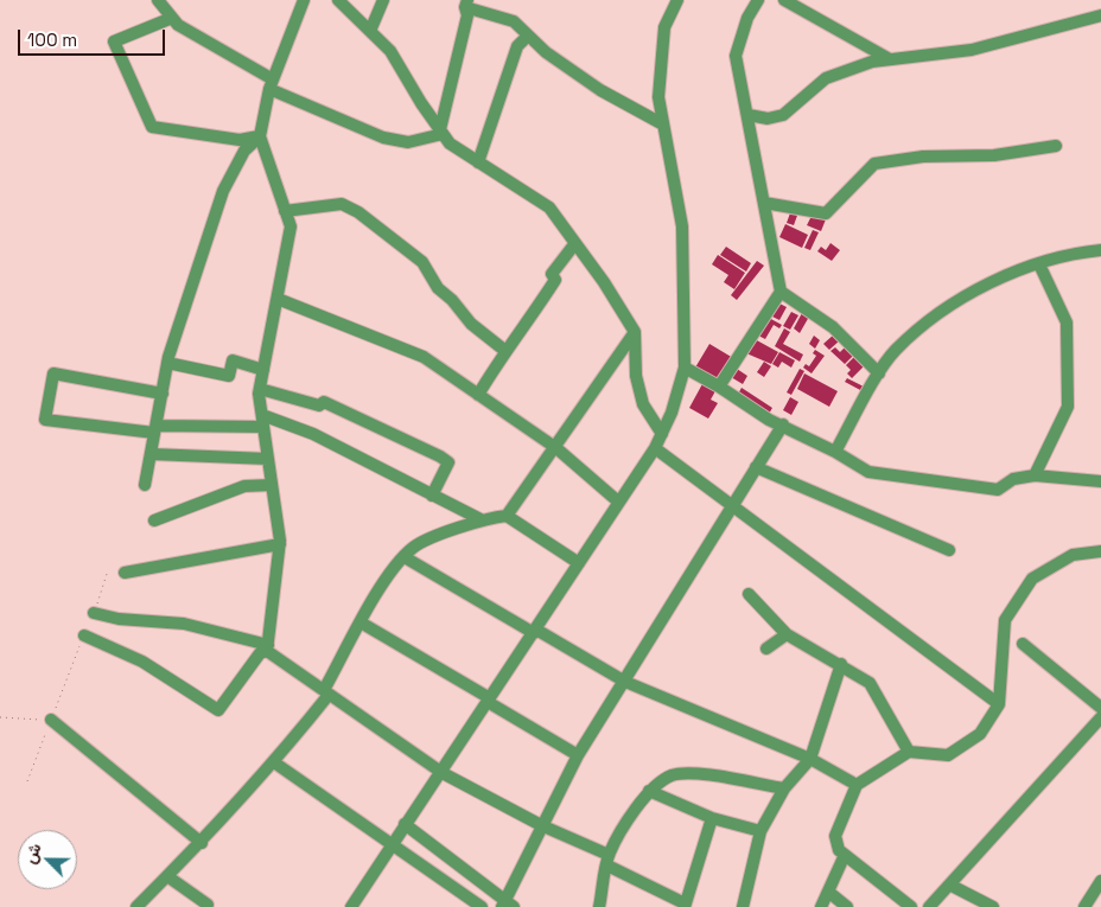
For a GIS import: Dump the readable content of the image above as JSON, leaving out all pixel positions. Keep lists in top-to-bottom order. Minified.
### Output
{"scale_bar":"100 m","north":"top left"}
